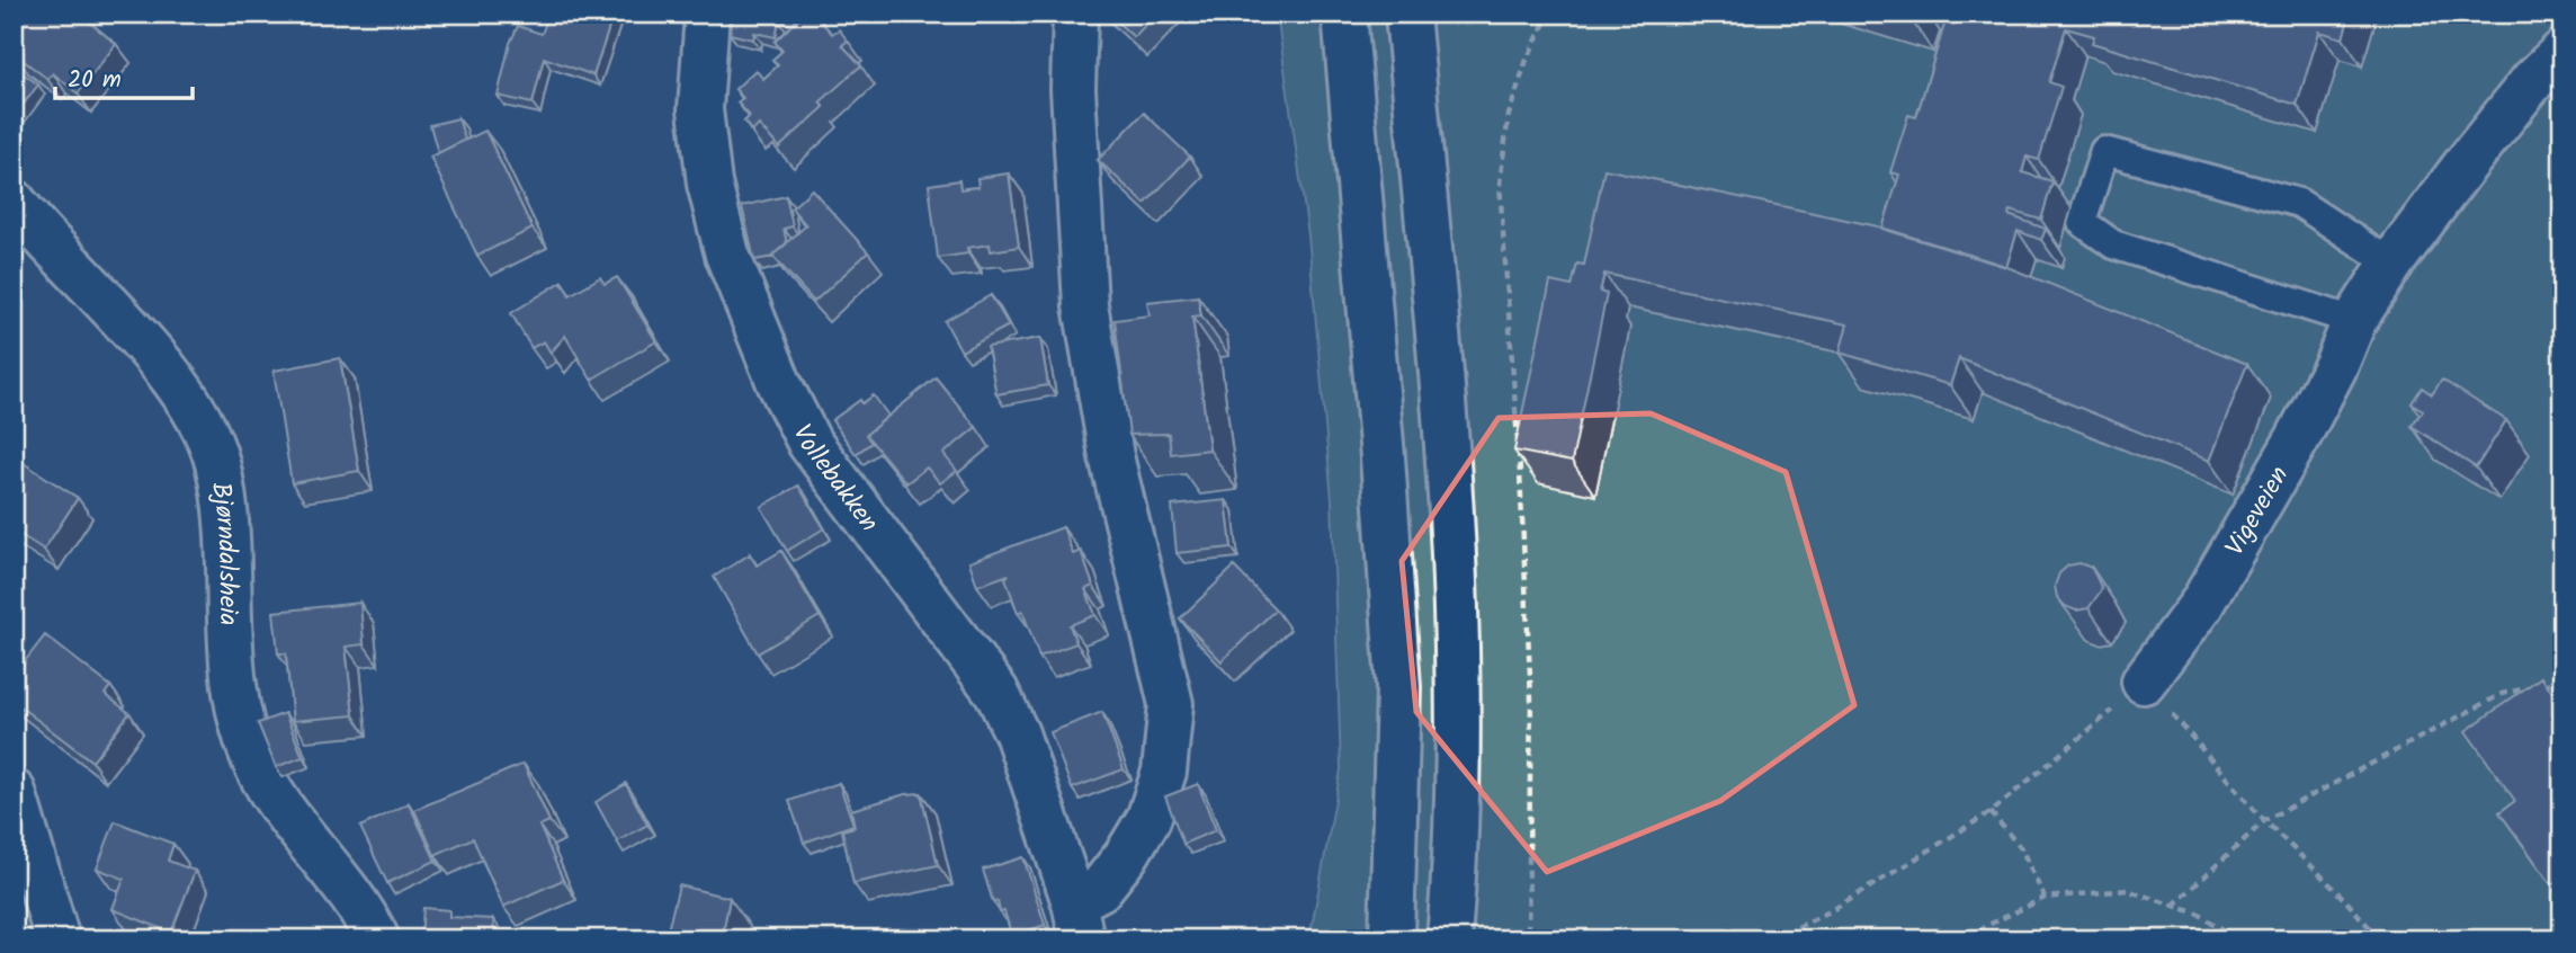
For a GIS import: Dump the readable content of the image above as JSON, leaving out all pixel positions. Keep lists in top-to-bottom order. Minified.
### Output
{"streets":{"main road":["Vollebakken","Vigeveien","Bjørndalsheia"]},"scale_bar":"20 m"}
